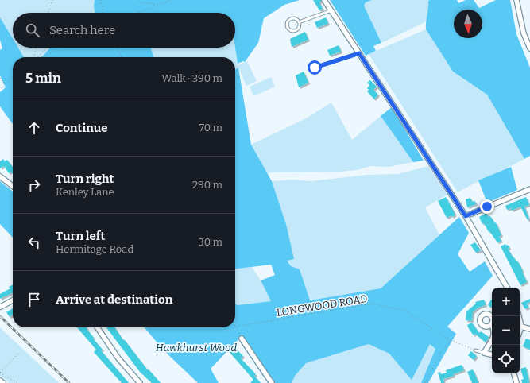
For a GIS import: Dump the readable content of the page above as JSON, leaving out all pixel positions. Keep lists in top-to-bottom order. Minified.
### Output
{"streets":{"path":["LONGWOOD ROAD"]},"parks":["Hawkhurst Wood"],"north":"bottom","page":{"search":"Search here","heading":["5 min","Walk · 390 m"],"list":[["Continue","70 m"],["Turn right","Kenley Lane","290 m"],["Turn left","Hermitage Road","30 m"],"Arrive at destination"],"map_buttons":["+","−"]}}
